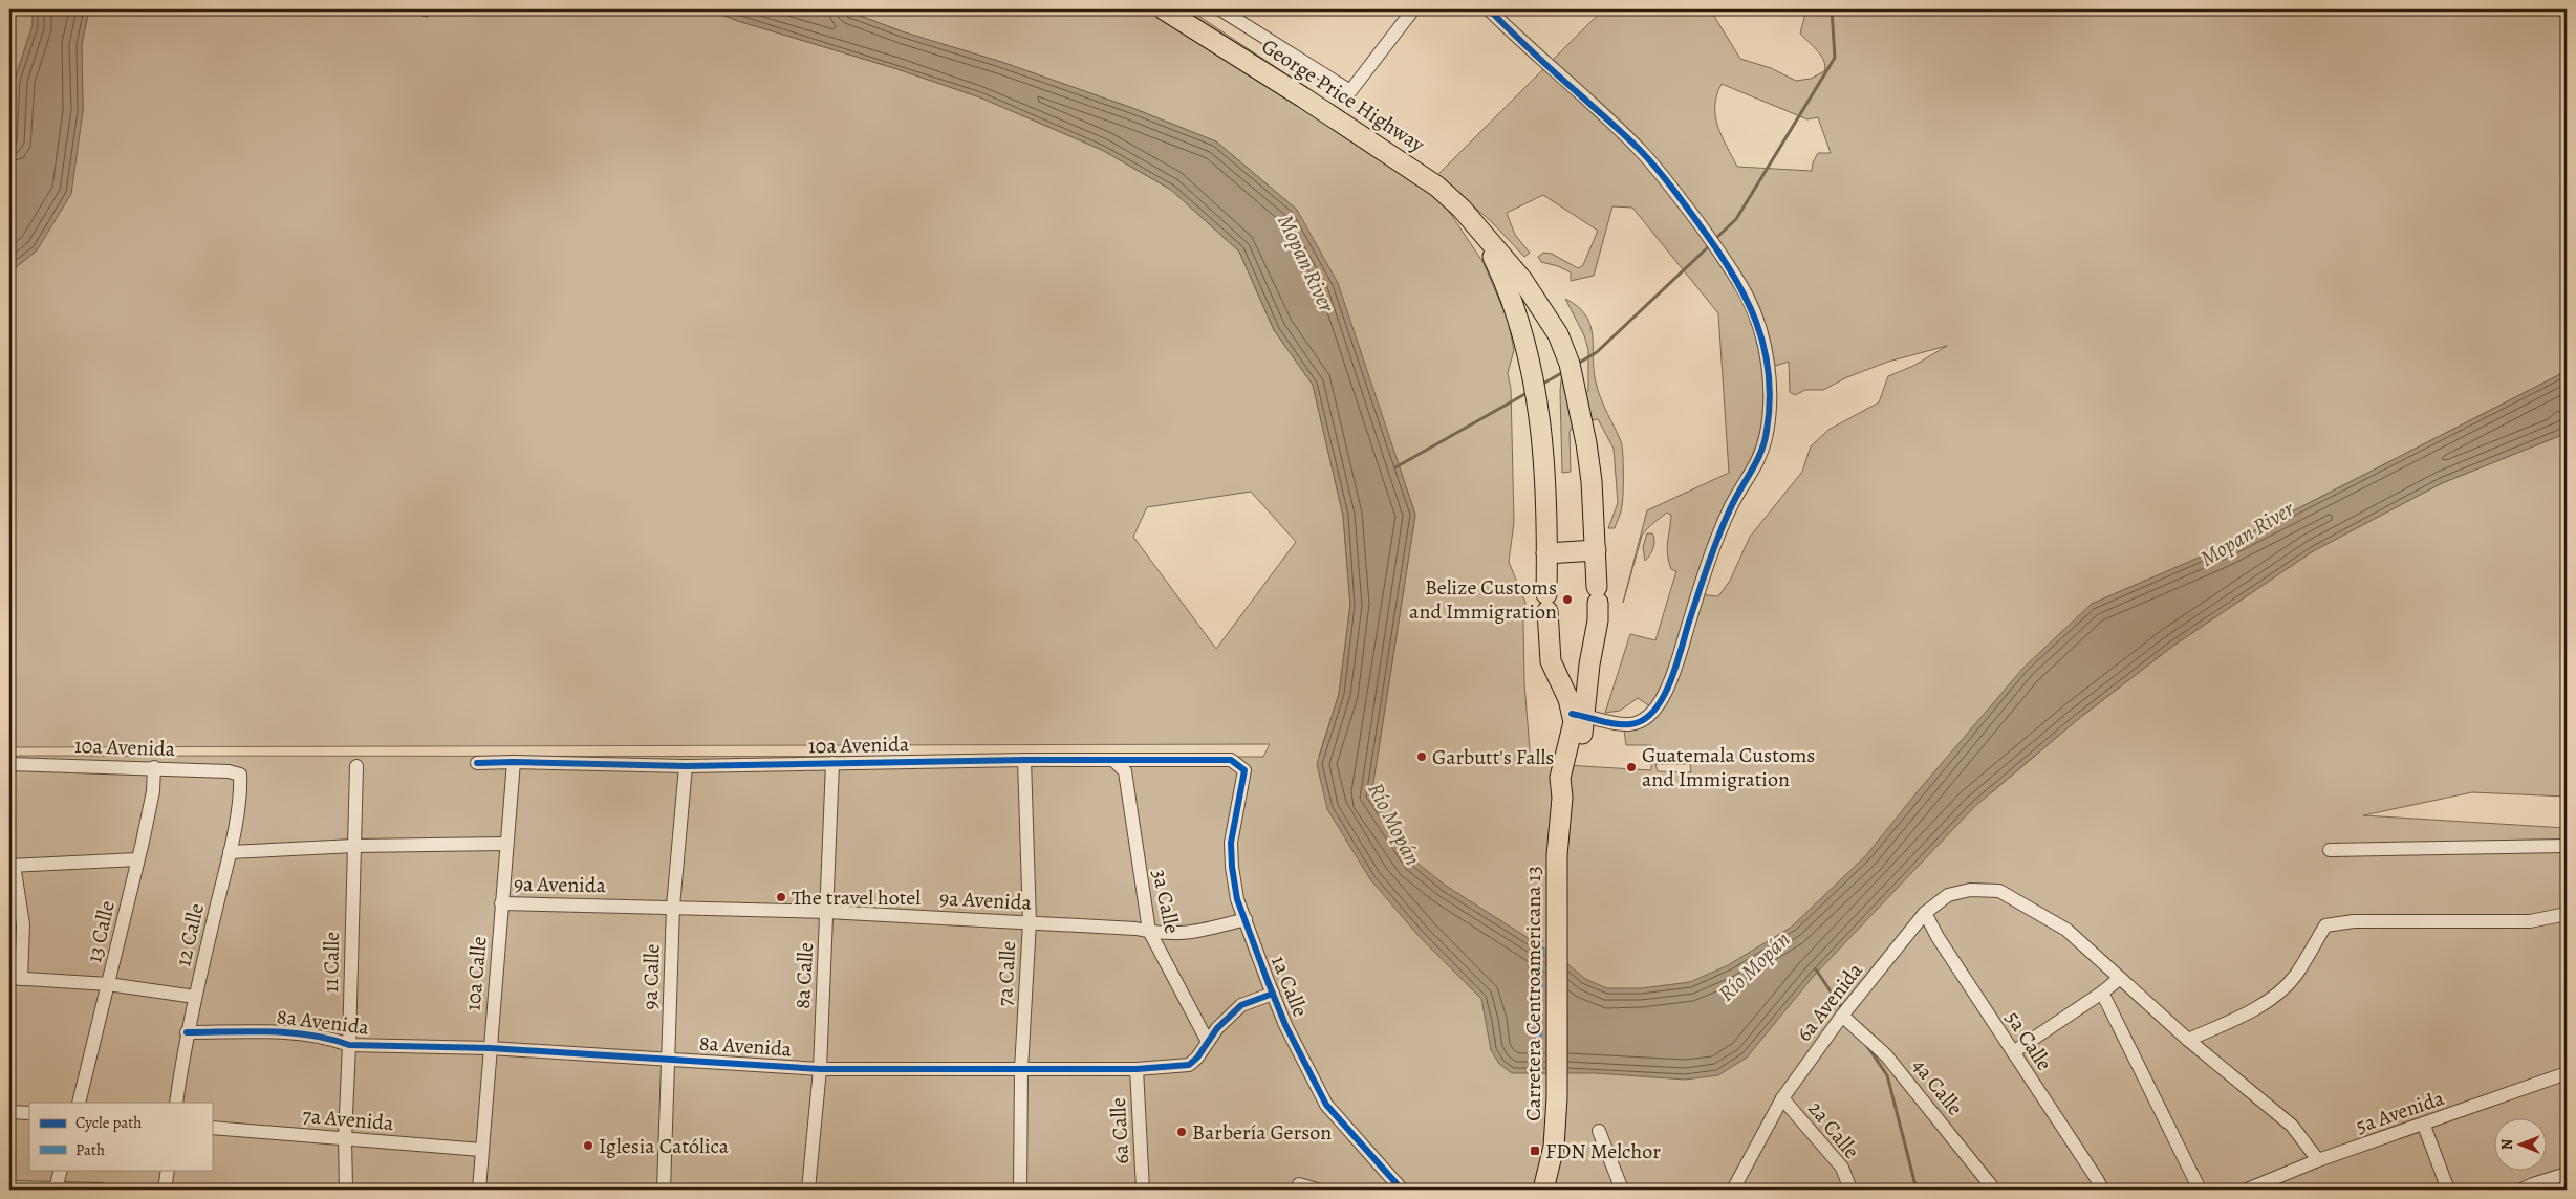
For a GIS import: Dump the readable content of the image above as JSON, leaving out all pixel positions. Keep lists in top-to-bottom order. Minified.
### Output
{"streets":{"highway":["George Price Highway","Carretera Centroamericana 13"],"street":["10a Avenida","9a Avenida","3a Calle","13 Calle","12 Calle","11 Calle","10a Calle","7a Calle","8a Calle","9a Calle","1a Calle","6a Avenida","8a Avenida","5a Calle","4a Calle","5a Avenida","7a Avenida","2a Calle","6a Calle"]},"crossings":[["George Price Highway","Carretera Centroamericana 13"],["10a Avenida","3a Calle"],["10a Avenida","13 Calle"],["10a Avenida","12 Calle"],["10a Avenida","10a Calle"],["10a Avenida","7a Calle"],["10a Avenida","8a Calle"],["10a Avenida","9a Calle"],["10a Avenida","1a Calle"],["9a Avenida","3a Calle"],["9a Avenida","12 Calle"],["9a Avenida","11 Calle"],["9a Avenida","10a Calle"],["9a Avenida","7a Calle"],["9a Avenida","8a Calle"],["9a Avenida","9a Calle"],["9a Avenida","1a Calle"],["3a Calle","8a Avenida"],["12 Calle","8a Avenida"],["11 Calle","8a Avenida"],["11 Calle","7a Avenida"],["10a Calle","8a Avenida"],["10a Calle","7a Avenida"],["7a Calle","8a Avenida"],["8a Calle","8a Avenida"],["9a Calle","8a Avenida"],["1a Calle","8a Avenida"],["6a Avenida","5a Calle"],["6a Avenida","4a Calle"],["6a Avenida","2a Calle"],["8a Avenida","6a Calle"]],"water":["Mopan River","Río Mopán"],"places":{"other":["Belize Customs and Immigration","Garbutt's Falls","Guatemala Customs and Immigration","The travel hotel","Barbería Gerson","Iglesia Católica"],"transit":["FDN Melchor"]},"legend":["Cycle path","Path"],"north":"left"}
